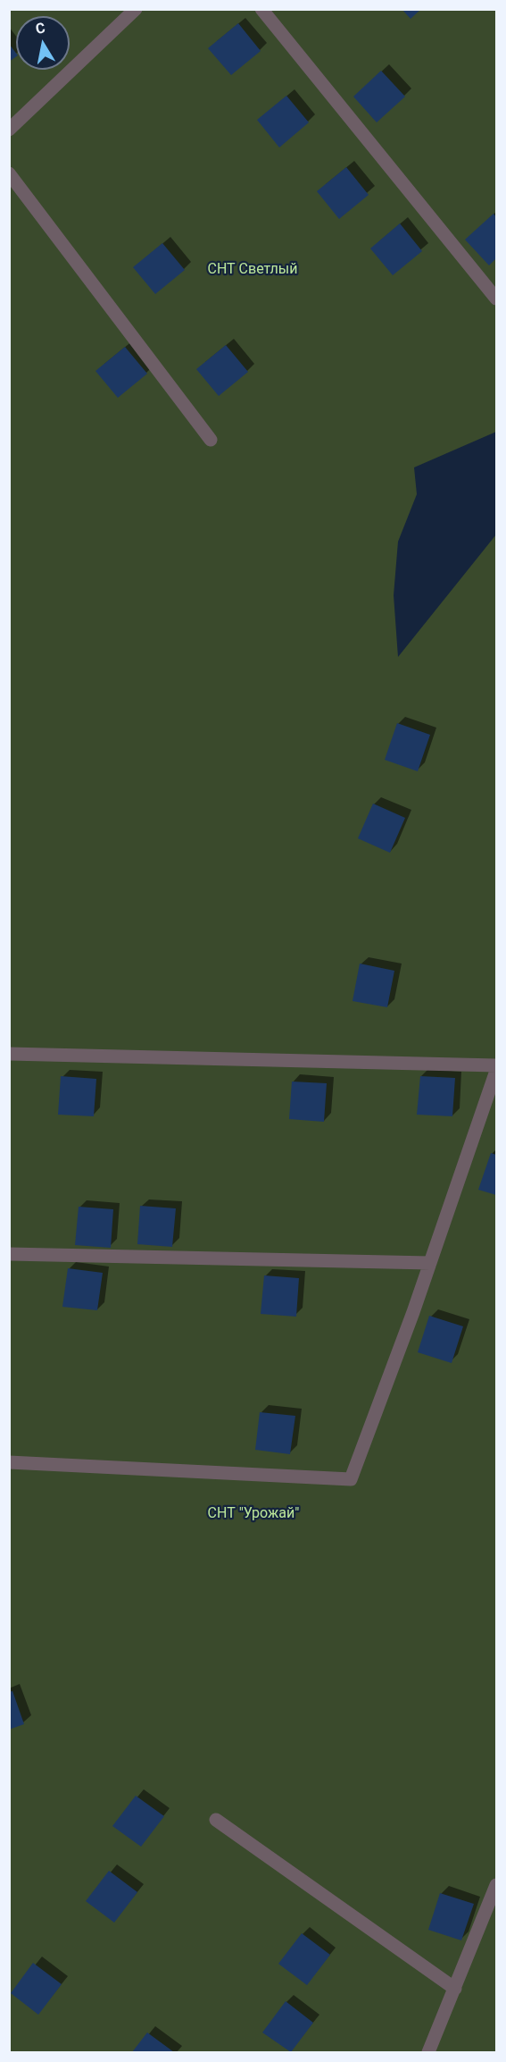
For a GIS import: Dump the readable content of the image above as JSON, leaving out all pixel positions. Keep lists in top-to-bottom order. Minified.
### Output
{"parks":["СНТ Светлый","СНТ \"Урожай\""],"north":"top"}
